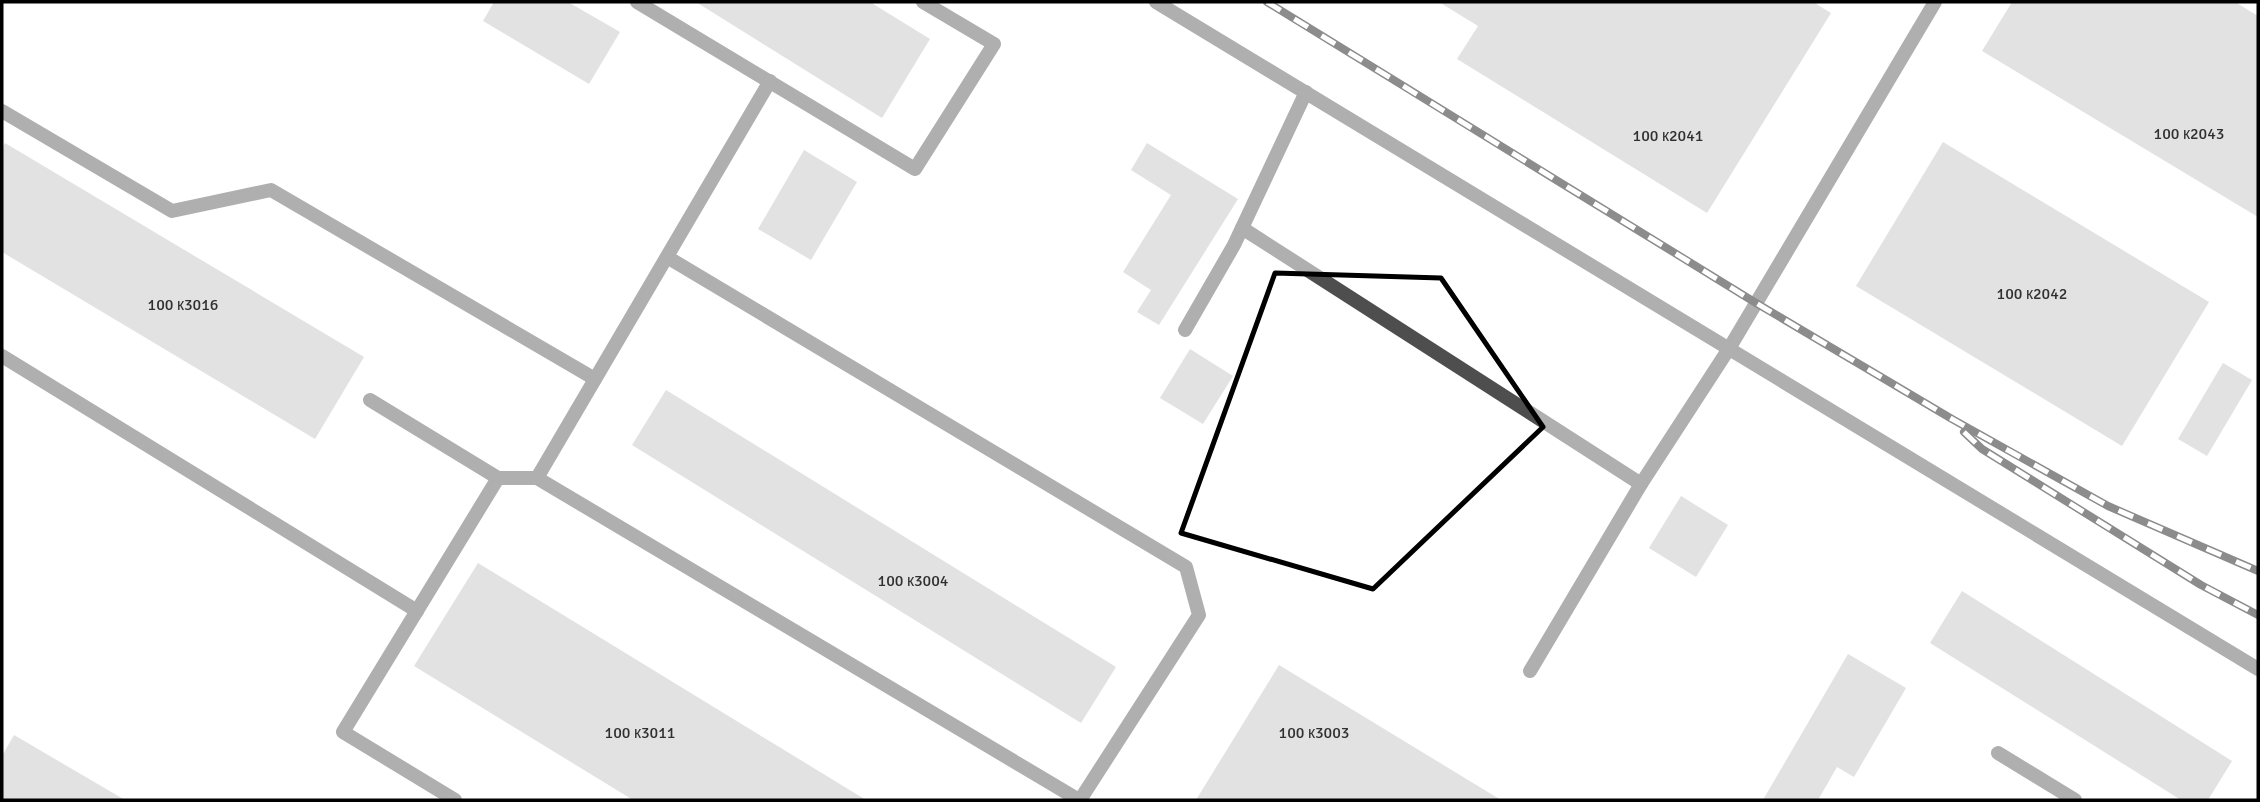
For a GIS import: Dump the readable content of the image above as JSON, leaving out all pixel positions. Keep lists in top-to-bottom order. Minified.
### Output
{"house_numbers":["100 к2043","100 к2041","100 к2042","100 к3016","100 к3004","100 к3011","100 к3003"]}
